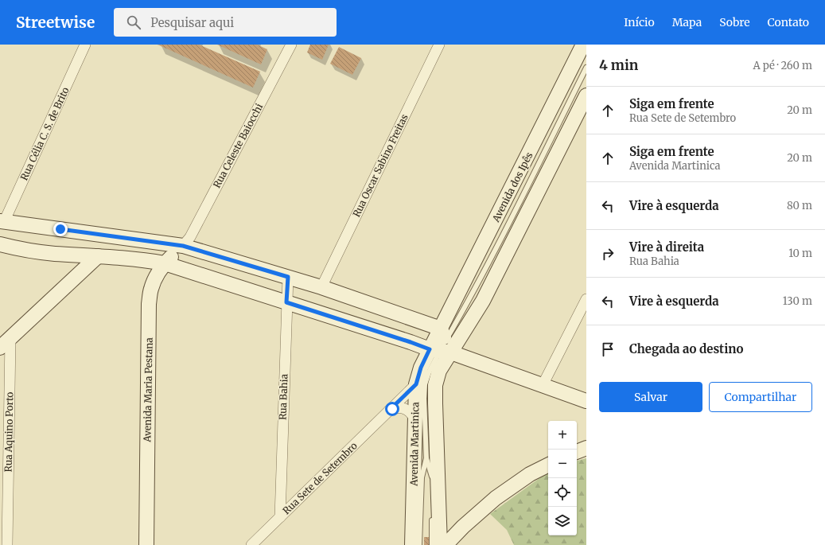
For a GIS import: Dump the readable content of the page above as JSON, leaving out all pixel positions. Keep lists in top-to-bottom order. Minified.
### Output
{"streets":{"main road":["Avenida dos Ipês","Avenida Maria Pestana","Avenida Martinica"],"street":["Rua Célia C. S. de Brito","Rua Celeste Baiocchi","Rua Oscar Sabino Freitas","Rua Bahia","Rua Aquino Porto","Rua Sete de Setembro"]},"crossings":[["Rua Celeste Baiocchi","Avenida Maria Pestana"],["Avenida dos Ipês","Avenida Martinica"],["Rua Bahia","Rua Sete de Setembro"],["Avenida Martinica","Rua Sete de Setembro"]],"page":{"header":"Streetwise","search":"Pesquisar aqui","nav":["Início","Mapa","Sobre","Contato"],"heading":["4 min","A pé · 260 m"],"list":[["Siga em frente","Rua Sete de Setembro","20 m"],["Siga em frente","Avenida Martinica","20 m"],["Vire à esquerda","80 m"],["Vire à direita","Rua Bahia","10 m"],["Vire à esquerda","130 m"],"Chegada ao destino"],"buttons":["Salvar","Compartilhar"],"map_buttons":["+","−"]}}
